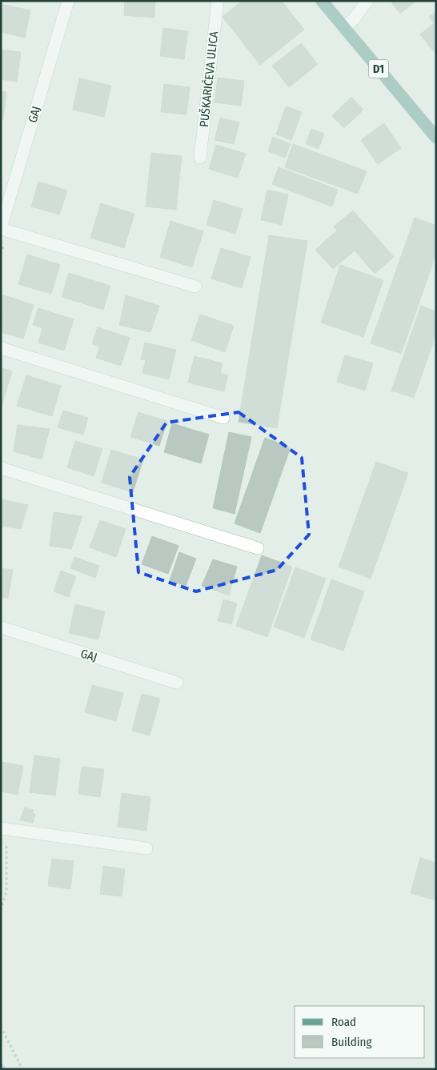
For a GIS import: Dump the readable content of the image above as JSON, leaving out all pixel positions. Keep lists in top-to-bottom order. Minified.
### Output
{"streets":{"main road":["D1"],"street":["PUŠKARIĆEVA ULICA","GAJ"]},"legend":["Road","Building"]}
